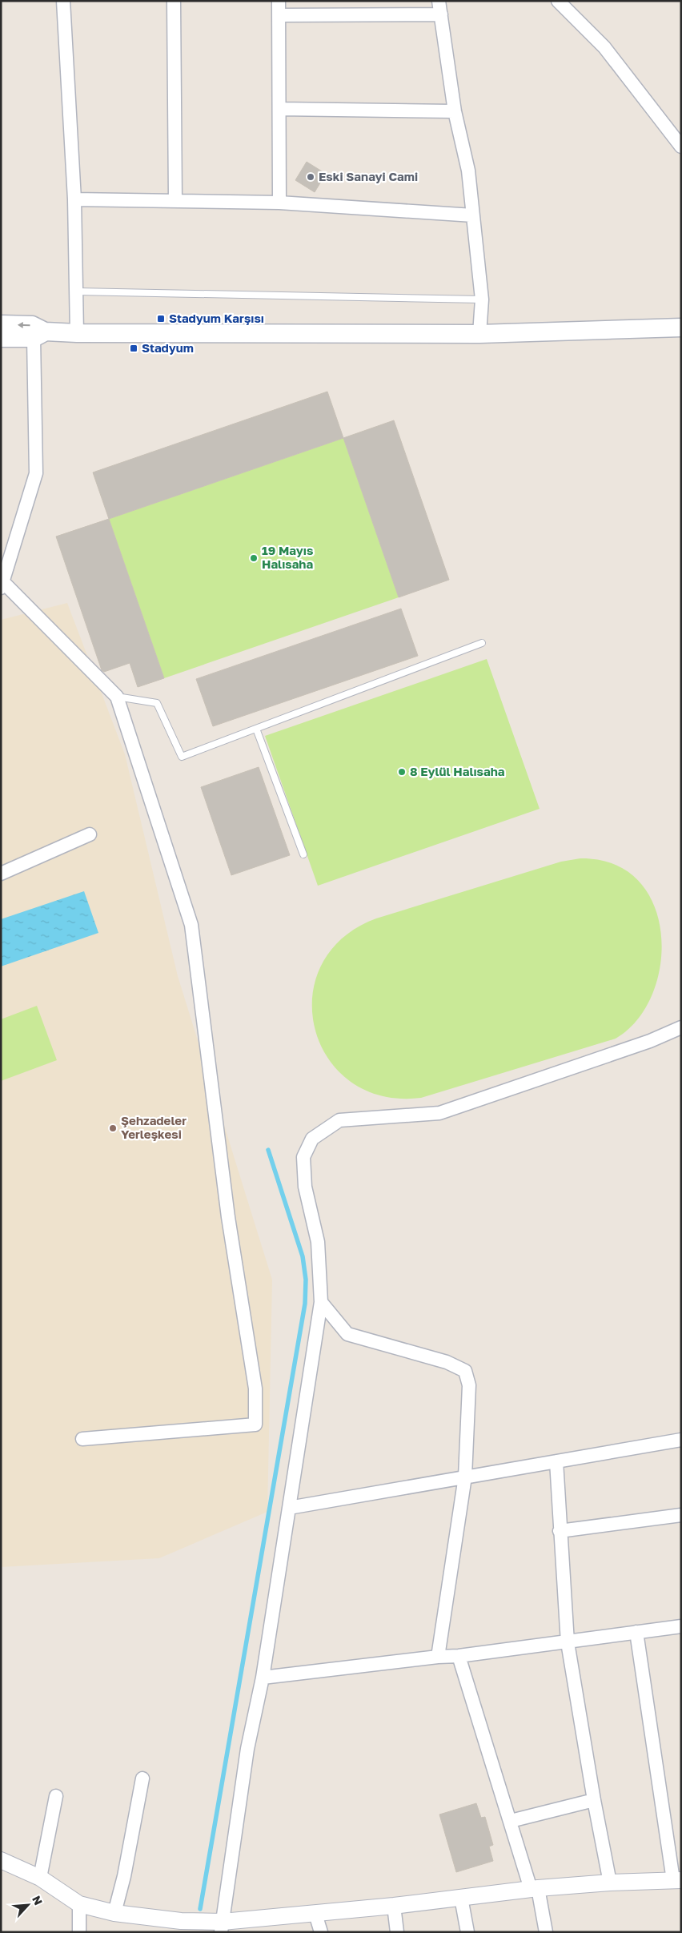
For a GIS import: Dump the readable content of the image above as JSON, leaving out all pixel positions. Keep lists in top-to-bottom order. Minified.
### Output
{"places":{"other":["Eski Sanayi Cami","19 Mayıs Halısaha","8 Eylül Halısaha","Şehzadeler Yerleşkesi"],"transit":["Stadyum Karşısı","Stadyum"]},"north":"top right"}
